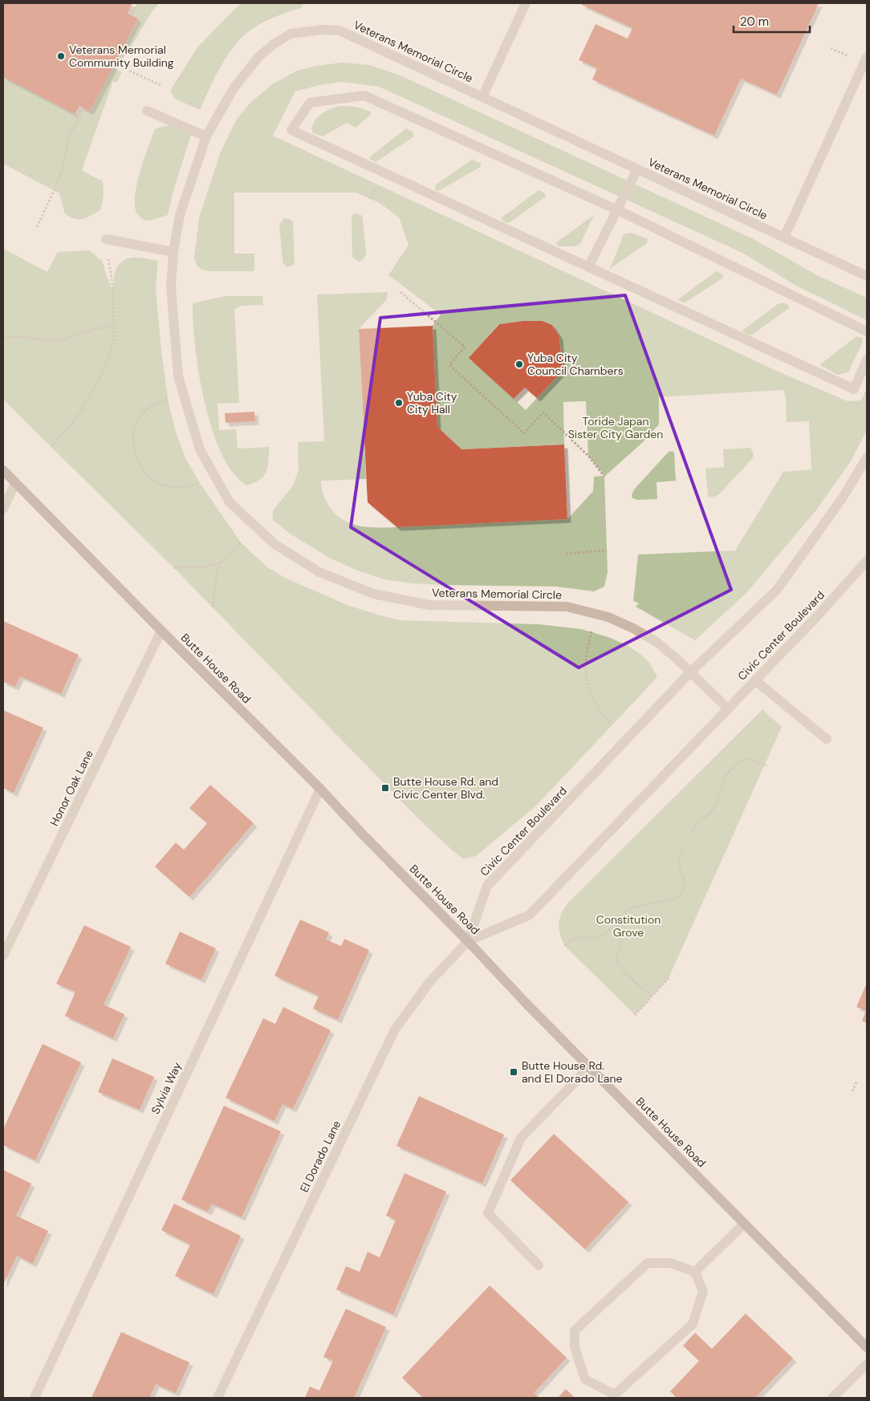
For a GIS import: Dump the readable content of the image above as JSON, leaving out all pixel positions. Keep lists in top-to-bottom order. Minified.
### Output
{"streets":{"main road":["Butte House Road"],"street":["Veterans Memorial Circle","Civic Center Boulevard","Honor Oak Lane","Sylvia Way","El Dorado Lane"]},"crossings":[["Veterans Memorial Circle","Civic Center Boulevard"],["Civic Center Boulevard","Butte House Road"],["Civic Center Boulevard","El Dorado Lane"],["Butte House Road","Honor Oak Lane"],["Butte House Road","Sylvia Way"],["Butte House Road","El Dorado Lane"]],"parks":["Toride Japan Sister City Garden","Constitution Grove"],"places":{"other":["Veterans Memorial Community Building","Yuba City Council Chambers","Yuba City City Hall"],"transit":["Butte House Rd. and Civic Center Blvd.","Butte House Rd. and El Dorado Lane"]},"scale_bar":"20 m"}
